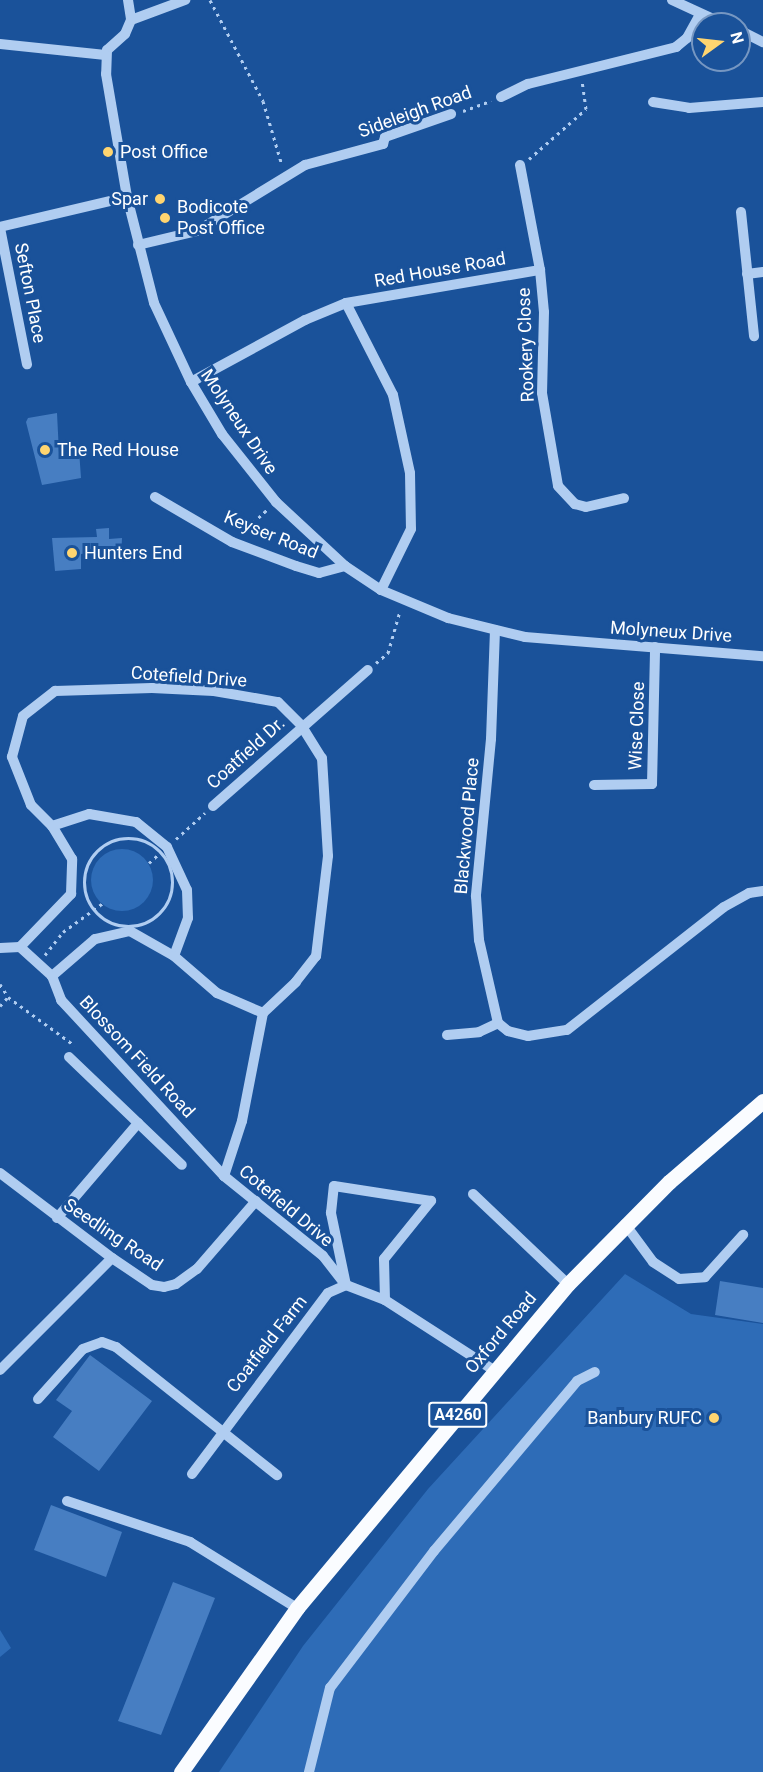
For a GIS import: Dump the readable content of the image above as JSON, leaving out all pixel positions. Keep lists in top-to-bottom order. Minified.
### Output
{"streets":{"main road":["Oxford Road","A4260"],"street":["Sideleigh Road","Red House Road","Sefton Place","Rookery Close","Molyneux Drive","Keyser Road","Cotefield Drive","Wise Close","Coatfield Dr.","Blackwood Place","Blossom Field Road","Seedling Road","Coatfield Farm"]},"crossings":[["Sideleigh Road","Molyneux Drive"],["Red House Road","Rookery Close"],["Red House Road","Molyneux Drive"],["Molyneux Drive","Keyser Road"],["Molyneux Drive","Wise Close"],["Molyneux Drive","Blackwood Place"],["Cotefield Drive","Coatfield Dr."],["Cotefield Drive","Blossom Field Road"],["Cotefield Drive","Seedling Road"],["Cotefield Drive","Coatfield Farm"]],"places":["Post Office","Spar","Bodicote Post Office","The Red House","Hunters End","Banbury RUFC"],"north":"right"}
